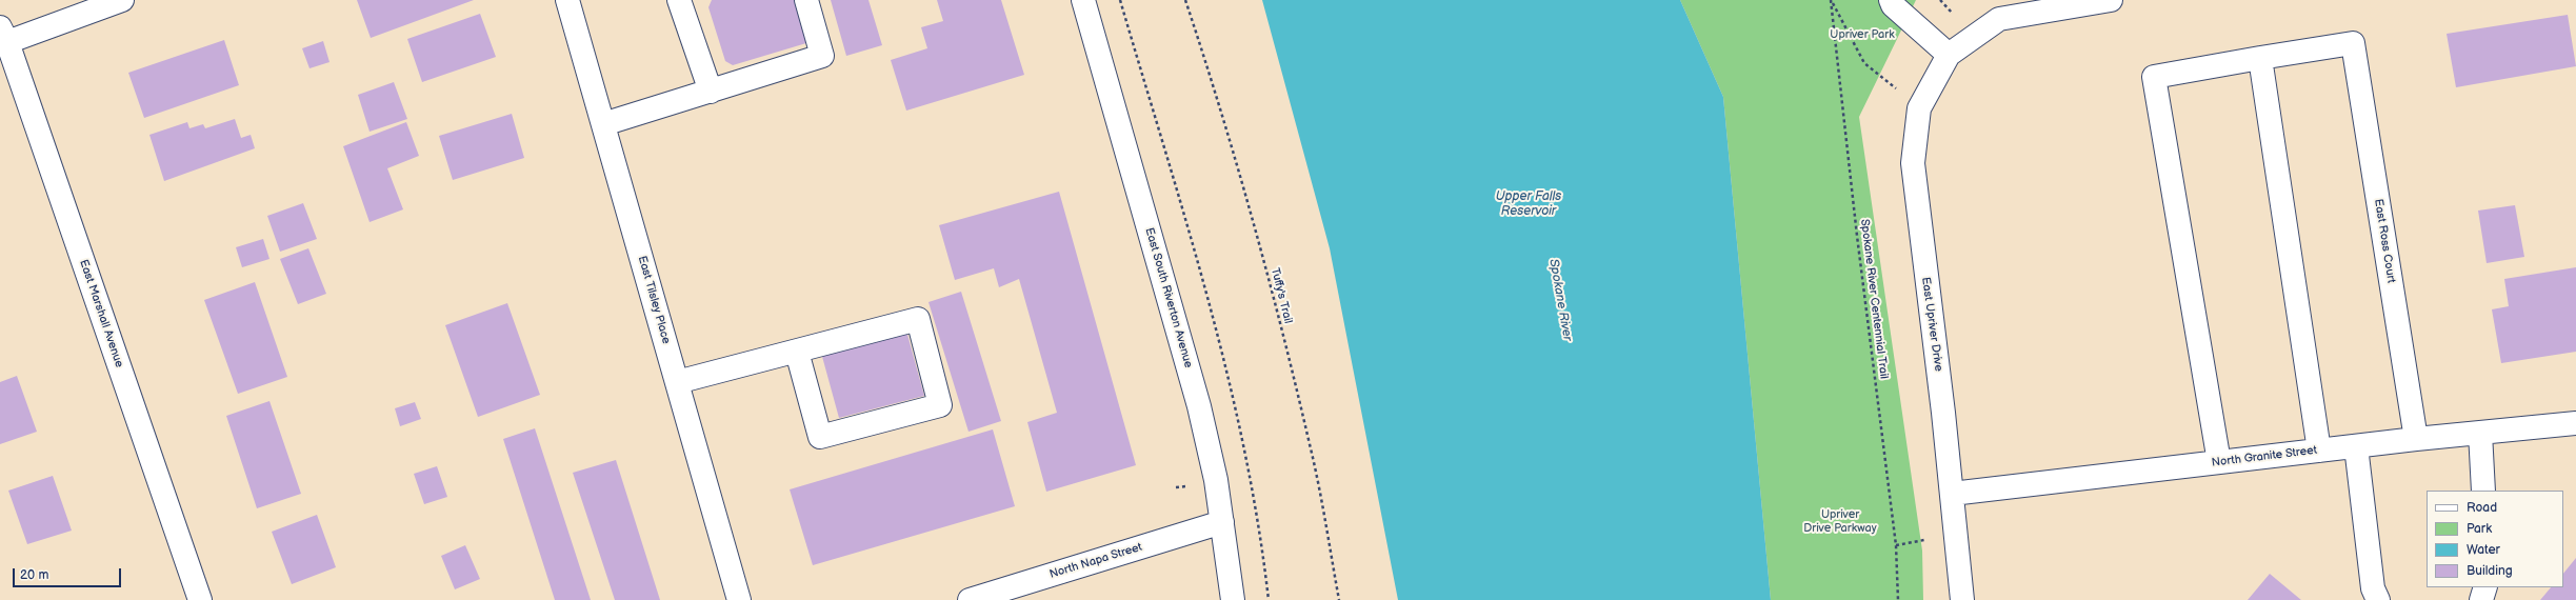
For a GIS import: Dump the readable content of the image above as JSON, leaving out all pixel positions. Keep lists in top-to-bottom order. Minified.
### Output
{"streets":{"street":["East Ross Court","East South Riverton Avenue","East Tilsley Place","East Marshall Avenue","East Upriver Drive","North Granite Street","North Napa Street"],"path":["Tuffy's Trail","Spokane River Centennial Trail"]},"crossings":[["East Ross Court","North Granite Street"],["East South Riverton Avenue","North Napa Street"],["East Upriver Drive","North Granite Street"]],"water":["Upper Falls Reservoir","Spokane River"],"parks":["Upriver Park","Upriver Drive Parkway"],"legend":["Road","Park","Water","Building"],"scale_bar":"20 m"}
